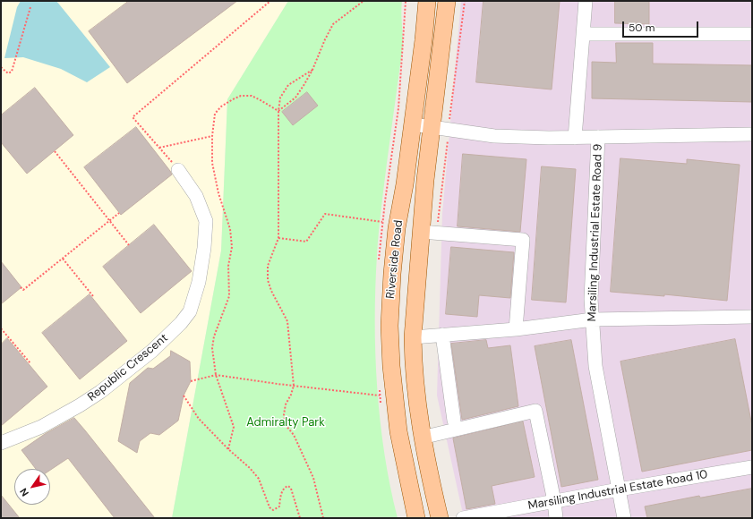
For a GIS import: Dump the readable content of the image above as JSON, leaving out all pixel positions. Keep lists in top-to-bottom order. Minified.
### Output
{"streets":{"main road":["Riverside Road"],"lane":["Marsiling Industrial Estate Road 9","Republic Crescent","Marsiling Industrial Estate Road 10"]},"crossings":[["Marsiling Industrial Estate Road 9","Marsiling Industrial Estate Road 10"]],"parks":["Admiralty Park"],"scale_bar":"50 m","north":"bottom left"}
